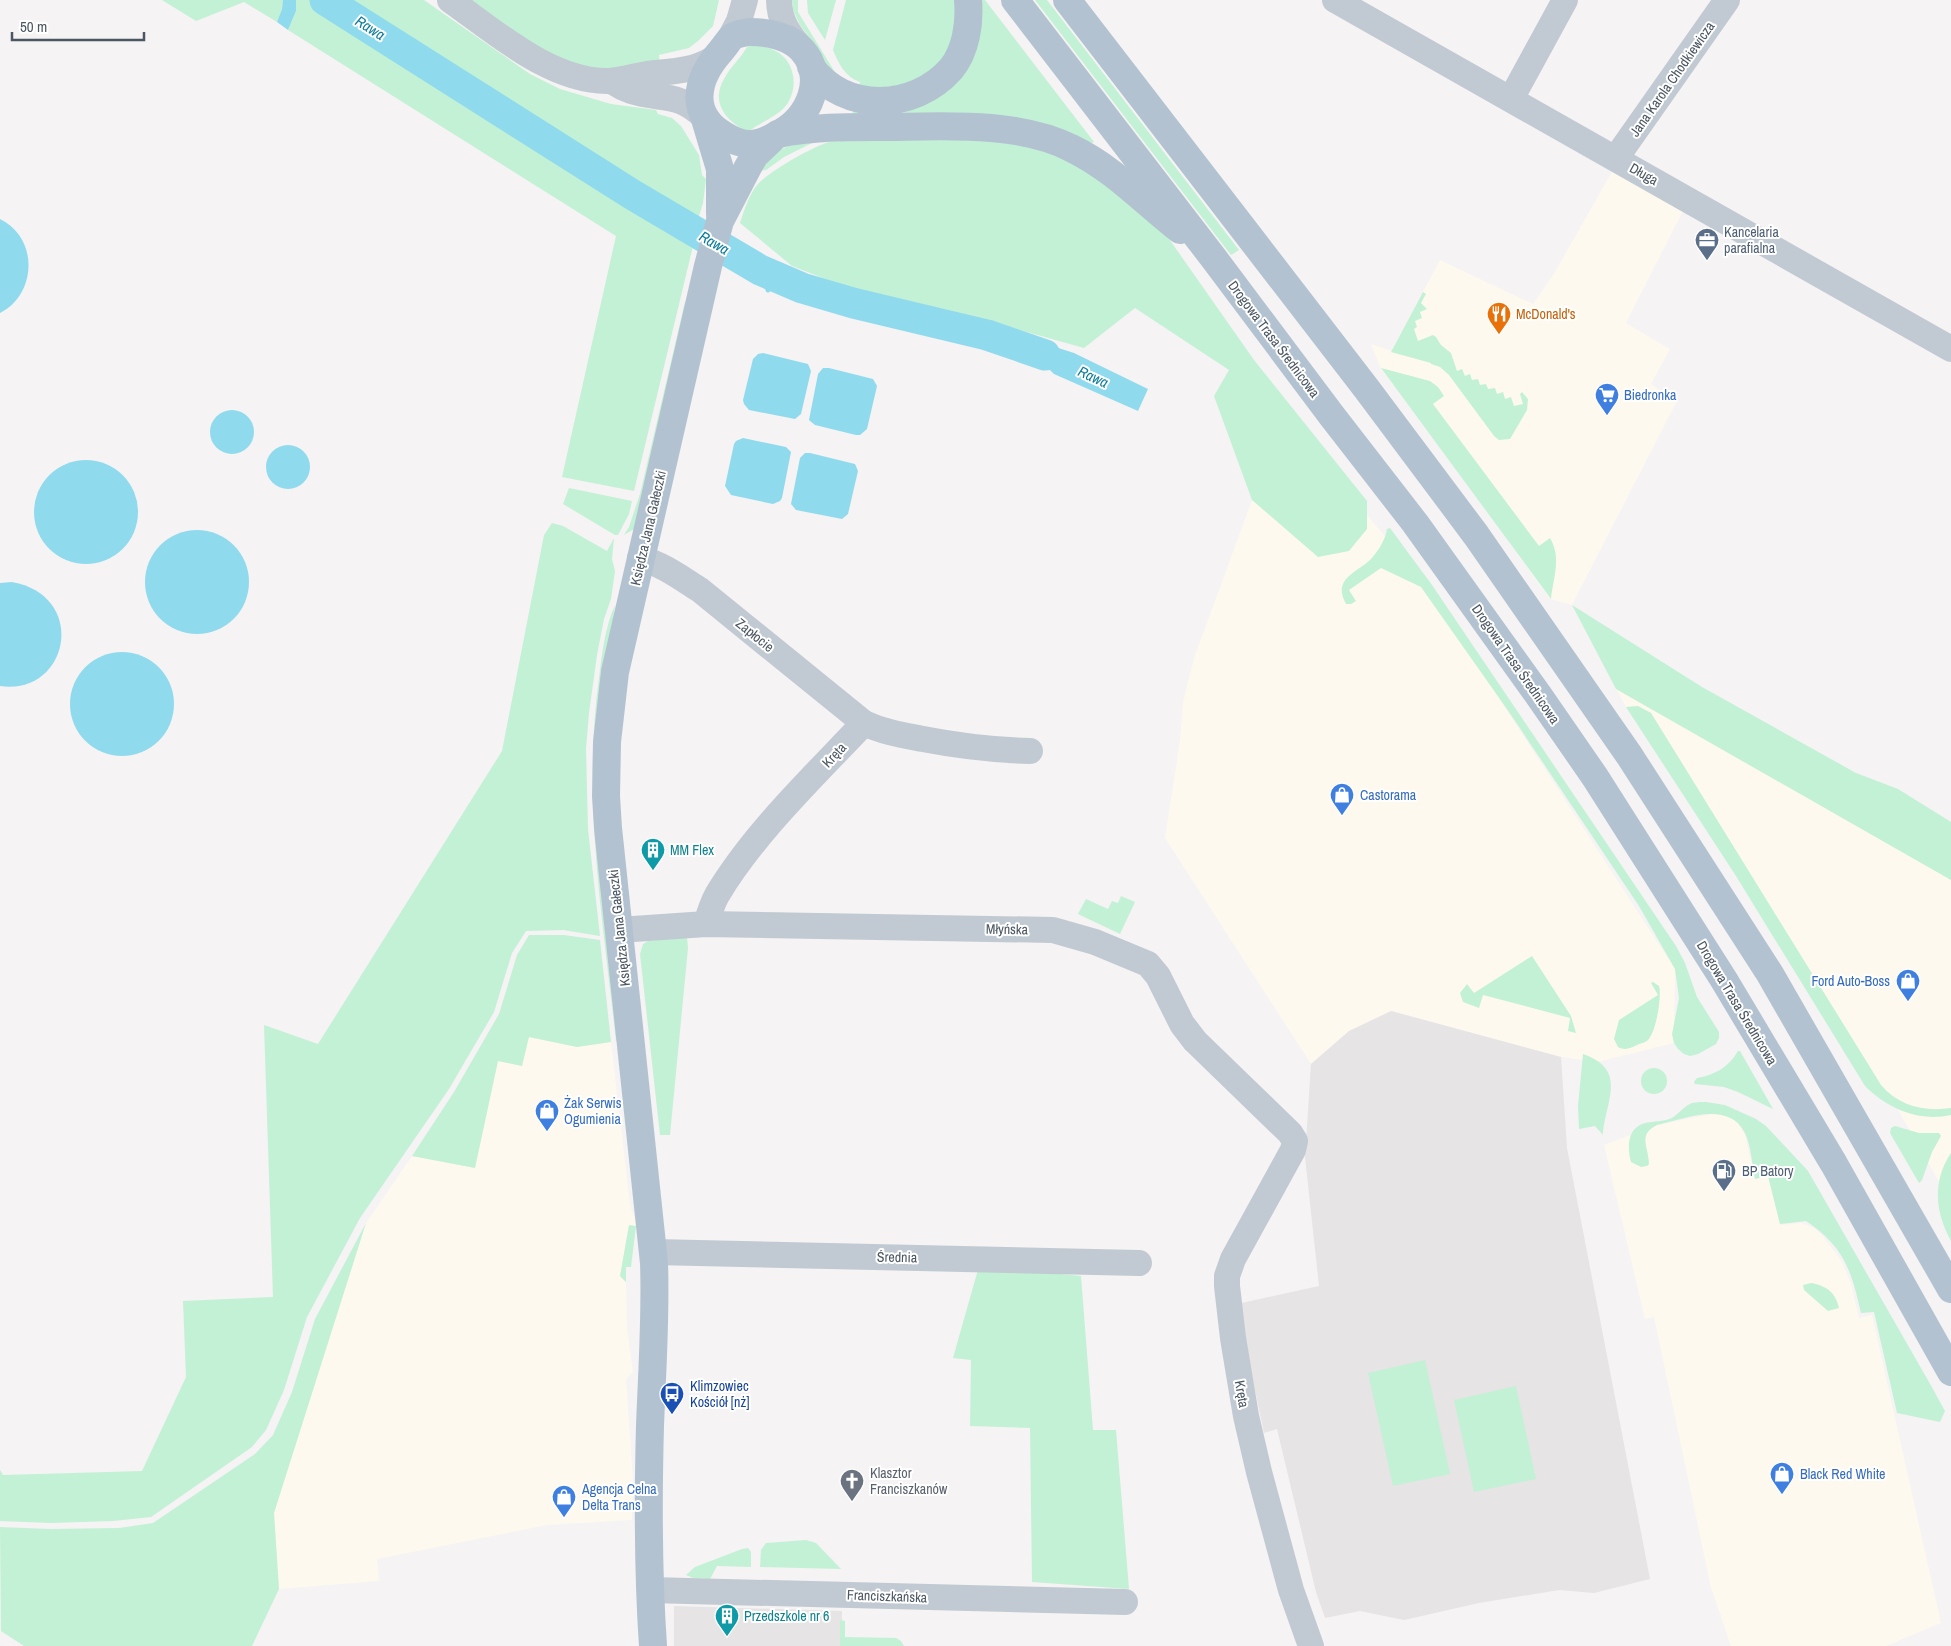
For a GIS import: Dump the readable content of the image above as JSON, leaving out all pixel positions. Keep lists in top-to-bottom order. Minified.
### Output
{"streets":{"main road":["Drogowa Trasa Średnicowa","Księdza Jana Gałeczki"],"street":["Jana Karola Chodkiewicza","Długa","Zapłocie","Kręta","Młyńska","Średnia","Franciszkańska"]},"crossings":[["Jana Karola Chodkiewicza","Długa"],["Księdza Jana Gałeczki","Zapłocie"],["Księdza Jana Gałeczki","Młyńska"],["Księdza Jana Gałeczki","Średnia"],["Księdza Jana Gałeczki","Franciszkańska"],["Zapłocie","Kręta"],["Kręta","Młyńska"]],"water":["Rawa"],"places":{"office":["Kancelaria parafialna"],"restaurant":["McDonald's"],"supermarket":["Biedronka"],"shop":["Castorama","Ford Auto-Boss","Żak Serwis Ogumienia","Black Red White","Agencja Celna Delta Trans"],"building":["MM Flex","Przedszkole nr 6"],"fuel station":["BP Batory"],"bus stop":["Klimzowiec Kościół [nż]"],"church":["Klasztor Franciszkanów"]},"scale_bar":"50 m"}
